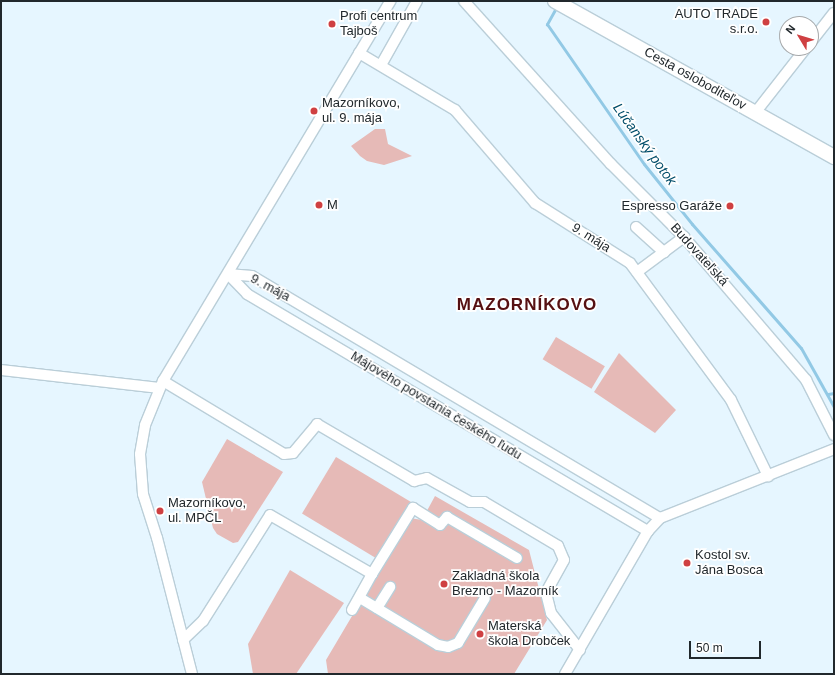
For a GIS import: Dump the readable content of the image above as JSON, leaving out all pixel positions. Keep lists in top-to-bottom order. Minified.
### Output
{"streets":{"main road":["Cesta osloboditeľov"],"street":["9. mája","Budovateľská","Májového povstania českého ľudu"]},"crossings":[["9. mája","Májového povstania českého ľudu"]],"districts":["MAZORNÍKOVO"],"water":["Lúčanský potok"],"places":["AUTO TRADE s.r.o.","Profi centrum Tajboš","Mazorníkovo, ul. 9. mája","M","Espresso Garáže","Mazorníkovo, ul. MPČL","Kostol sv. Jána Bosca","Zakladná škola Brezno - Mazorník","Materská škola Drobček"],"scale_bar":"50 m","north":"top left"}
